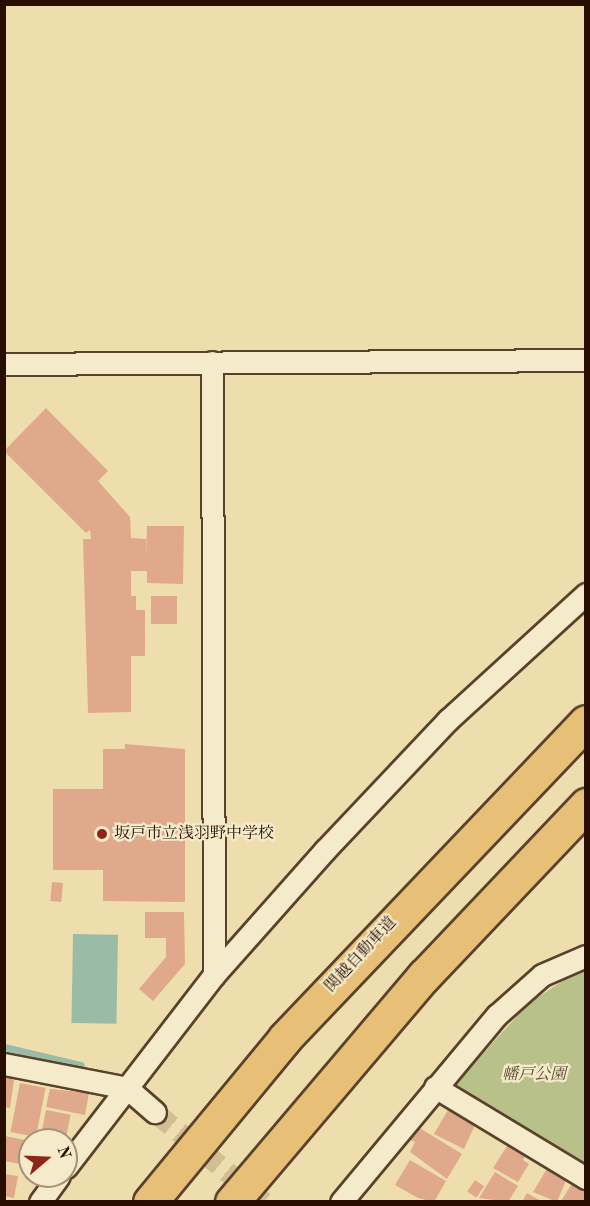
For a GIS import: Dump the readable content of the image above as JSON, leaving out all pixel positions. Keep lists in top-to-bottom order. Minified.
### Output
{"streets":{"highway":["関越自動車道"]},"parks":["幡戸公園"],"places":["坂戸市立浅羽野中学校"],"north":"right"}
